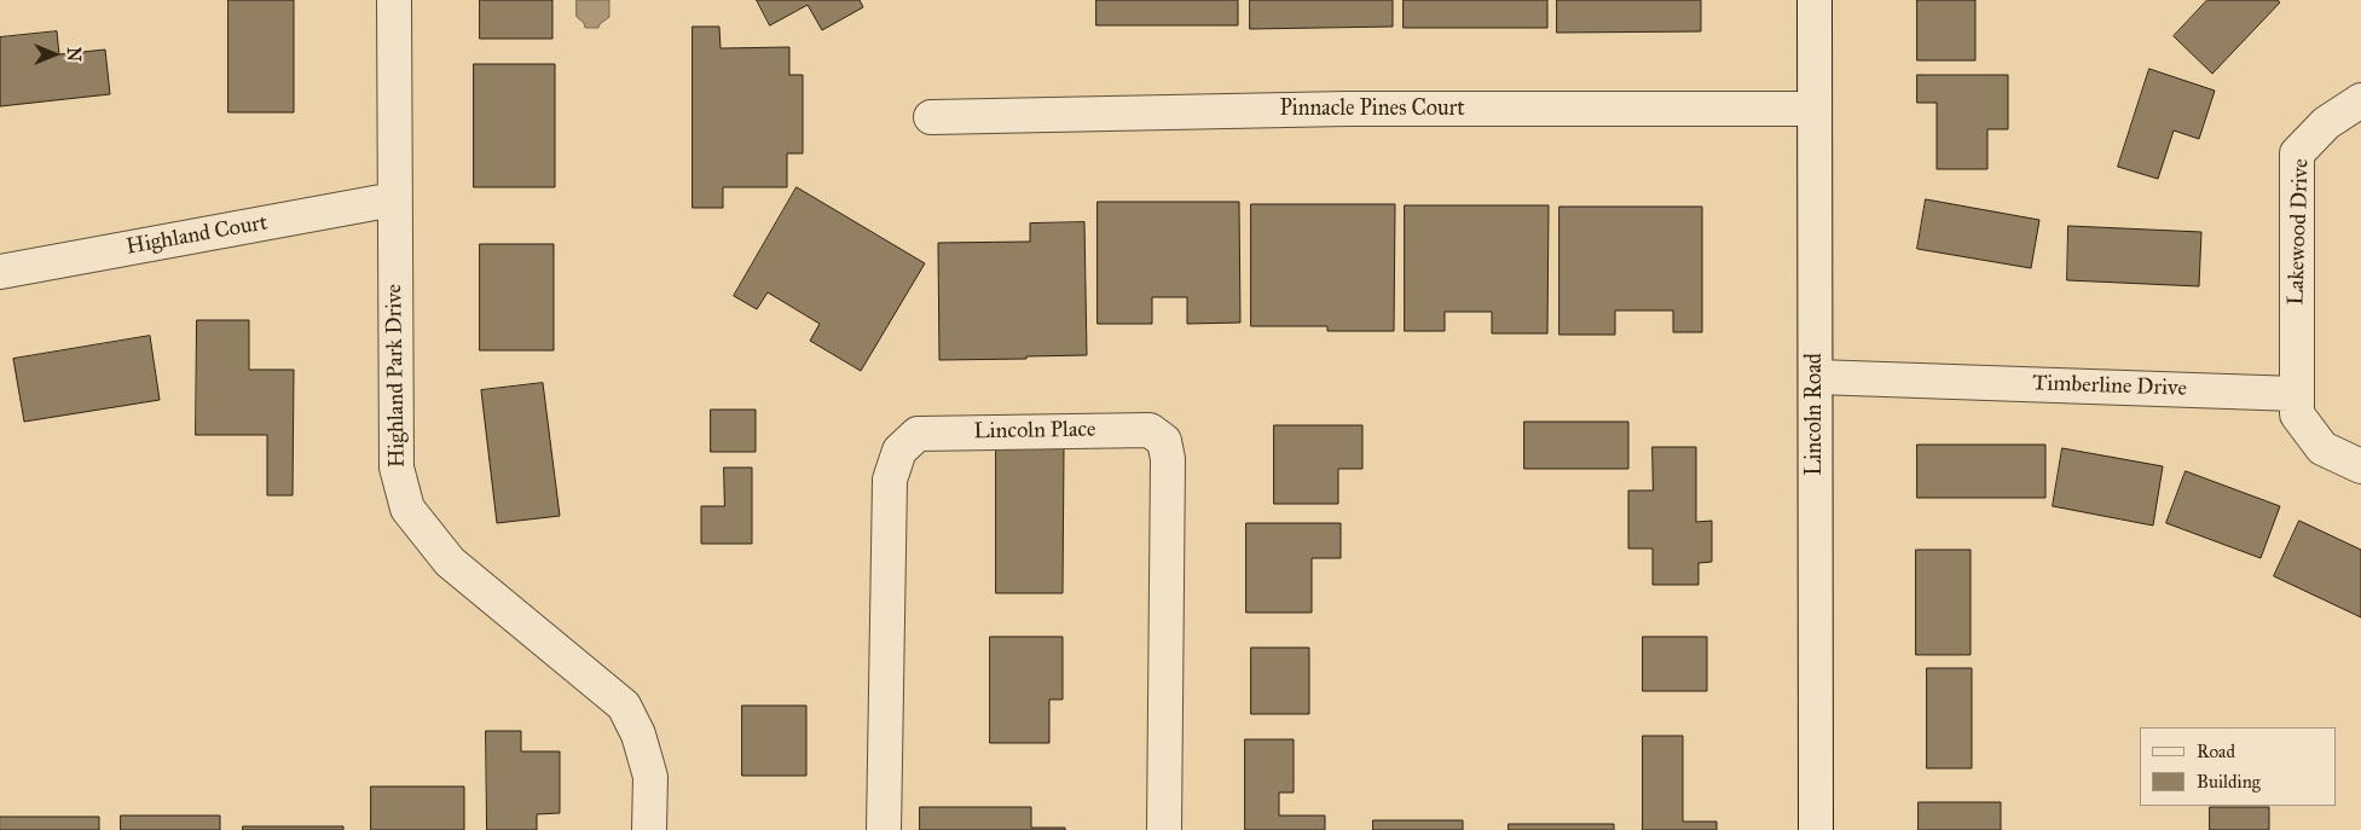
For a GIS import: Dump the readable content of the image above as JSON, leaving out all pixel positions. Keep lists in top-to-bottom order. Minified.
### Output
{"streets":{"street":["Pinnacle Pines Court","Lakewood Drive","Highland Court","Highland Park Drive","Timberline Drive","Lincoln Road","Lincoln Place"]},"crossings":[["Pinnacle Pines Court","Lincoln Road"],["Lakewood Drive","Timberline Drive"],["Highland Court","Highland Park Drive"],["Timberline Drive","Lincoln Road"]],"legend":["Road","Building"],"north":"right"}
